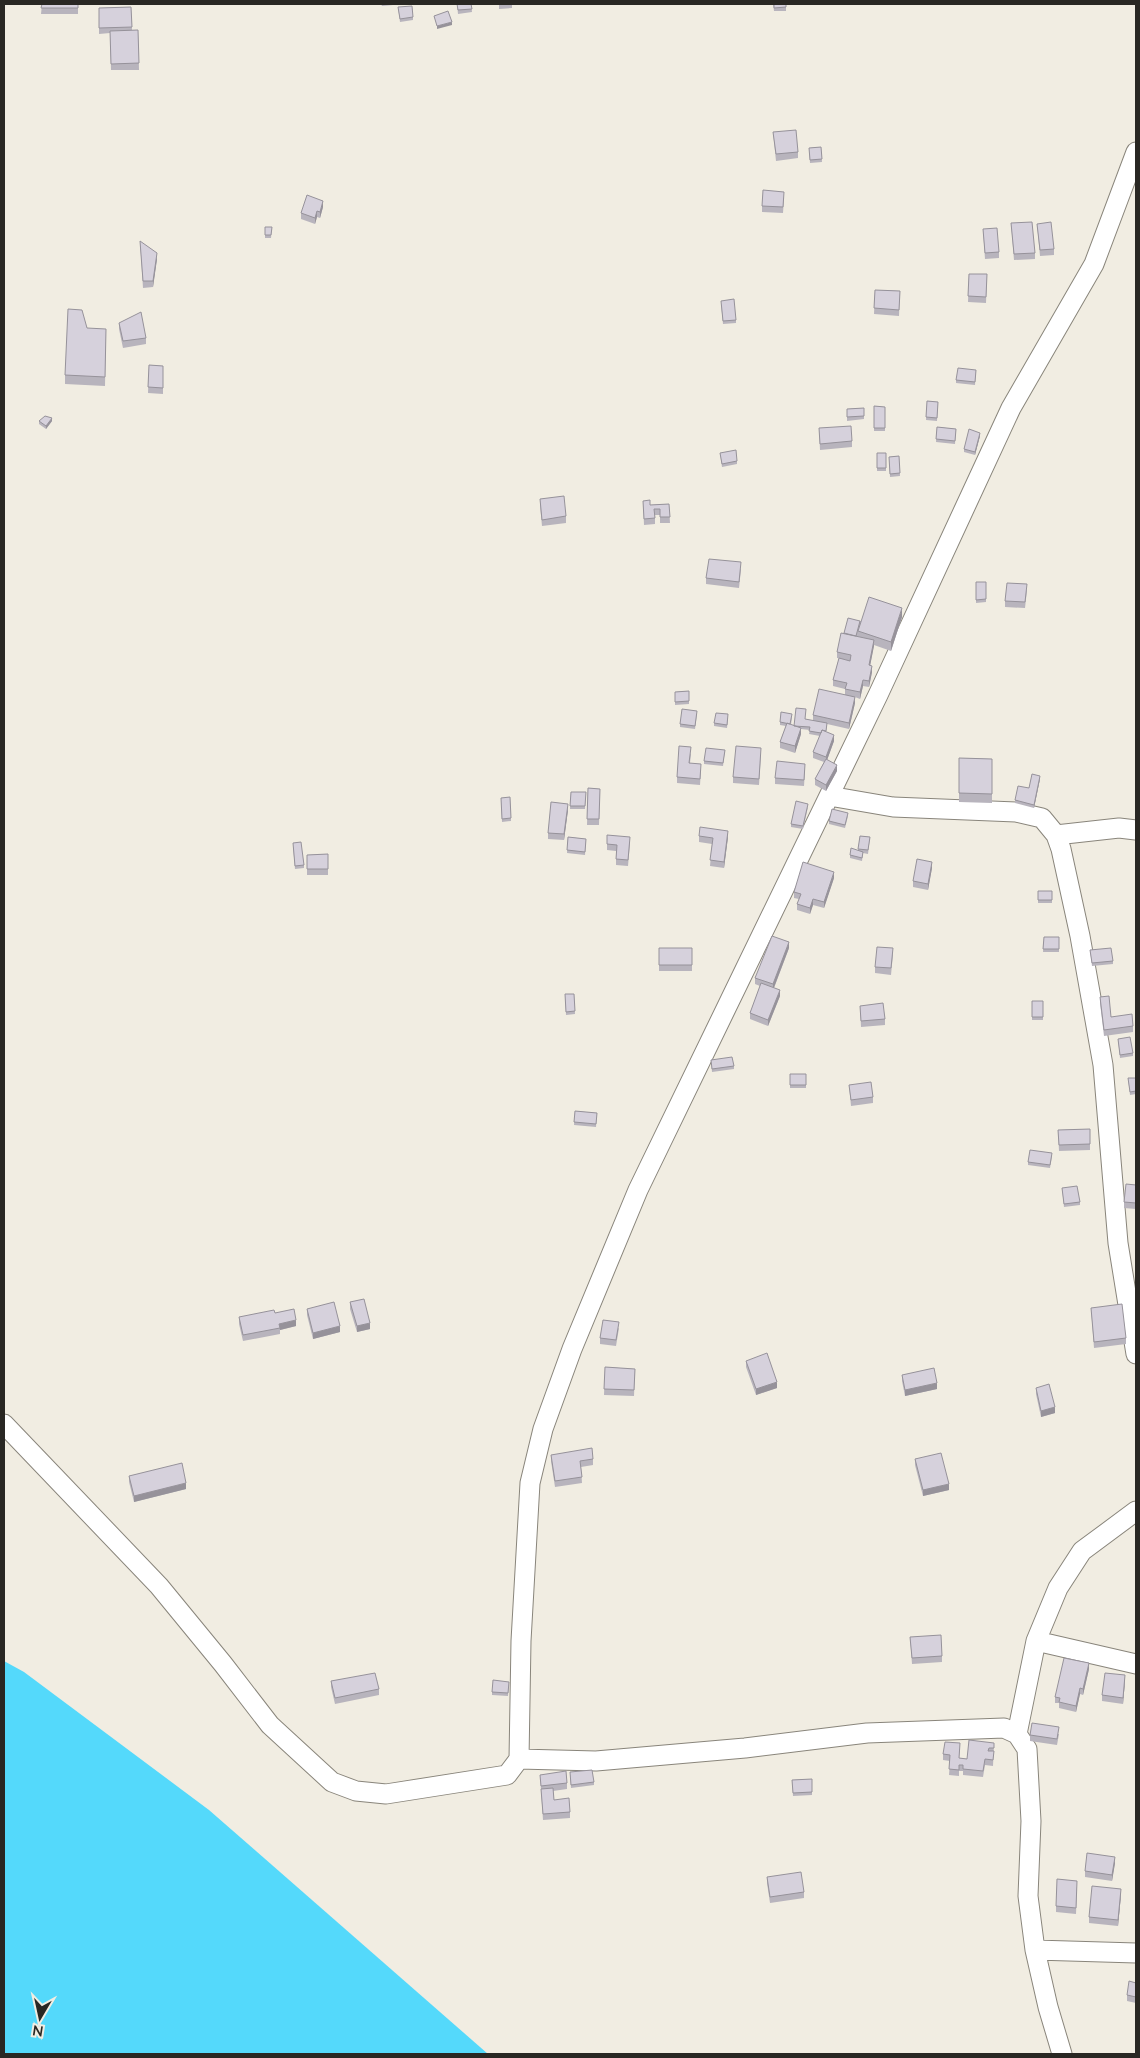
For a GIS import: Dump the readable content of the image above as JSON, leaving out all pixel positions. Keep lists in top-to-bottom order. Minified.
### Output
{"north":"bottom"}
